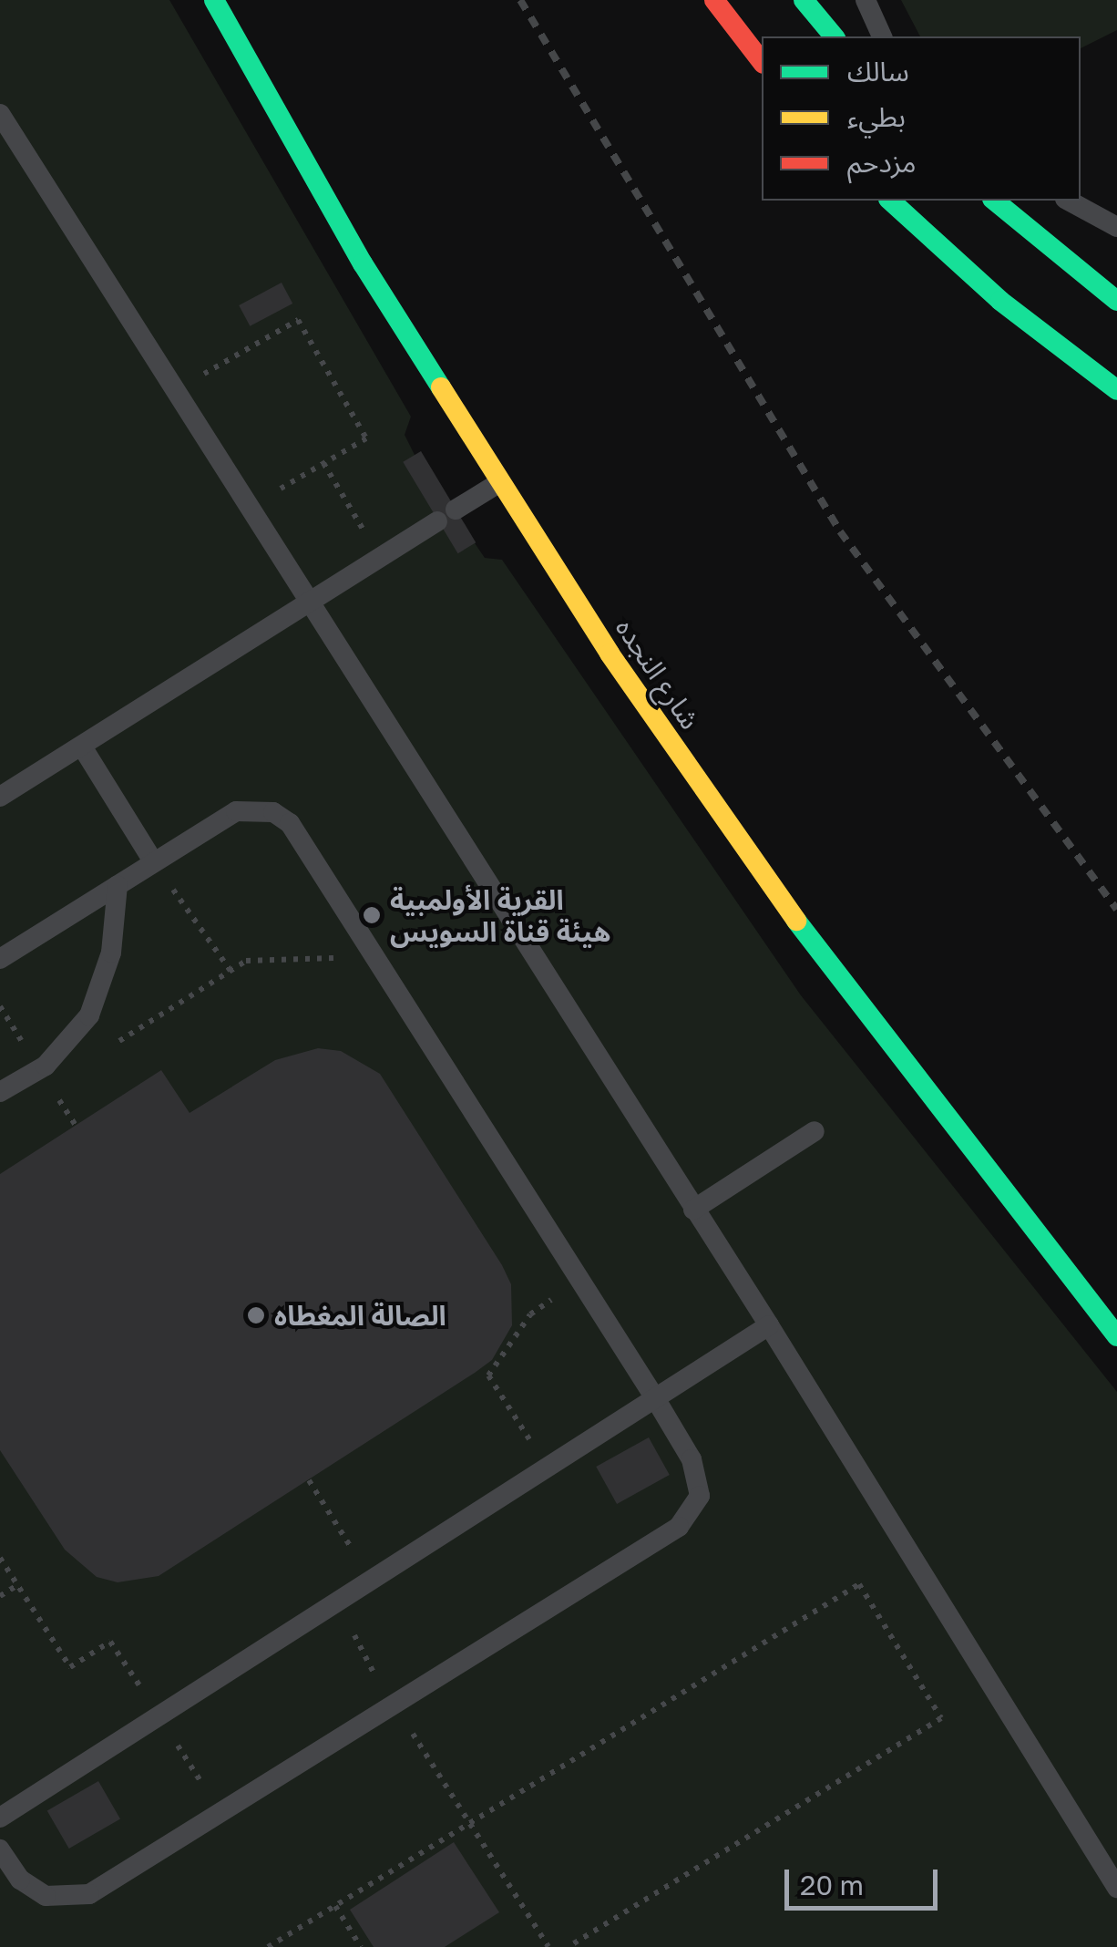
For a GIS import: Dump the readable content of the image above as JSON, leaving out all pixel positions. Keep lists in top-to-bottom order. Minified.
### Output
{"streets":{"street":["شارع النجده"]},"places":["القرية الأولمبية هيئة قناة السويس","الصالة المغطاه"],"legend":["سالك","بطيء","مزدحم"],"scale_bar":"20 m"}
